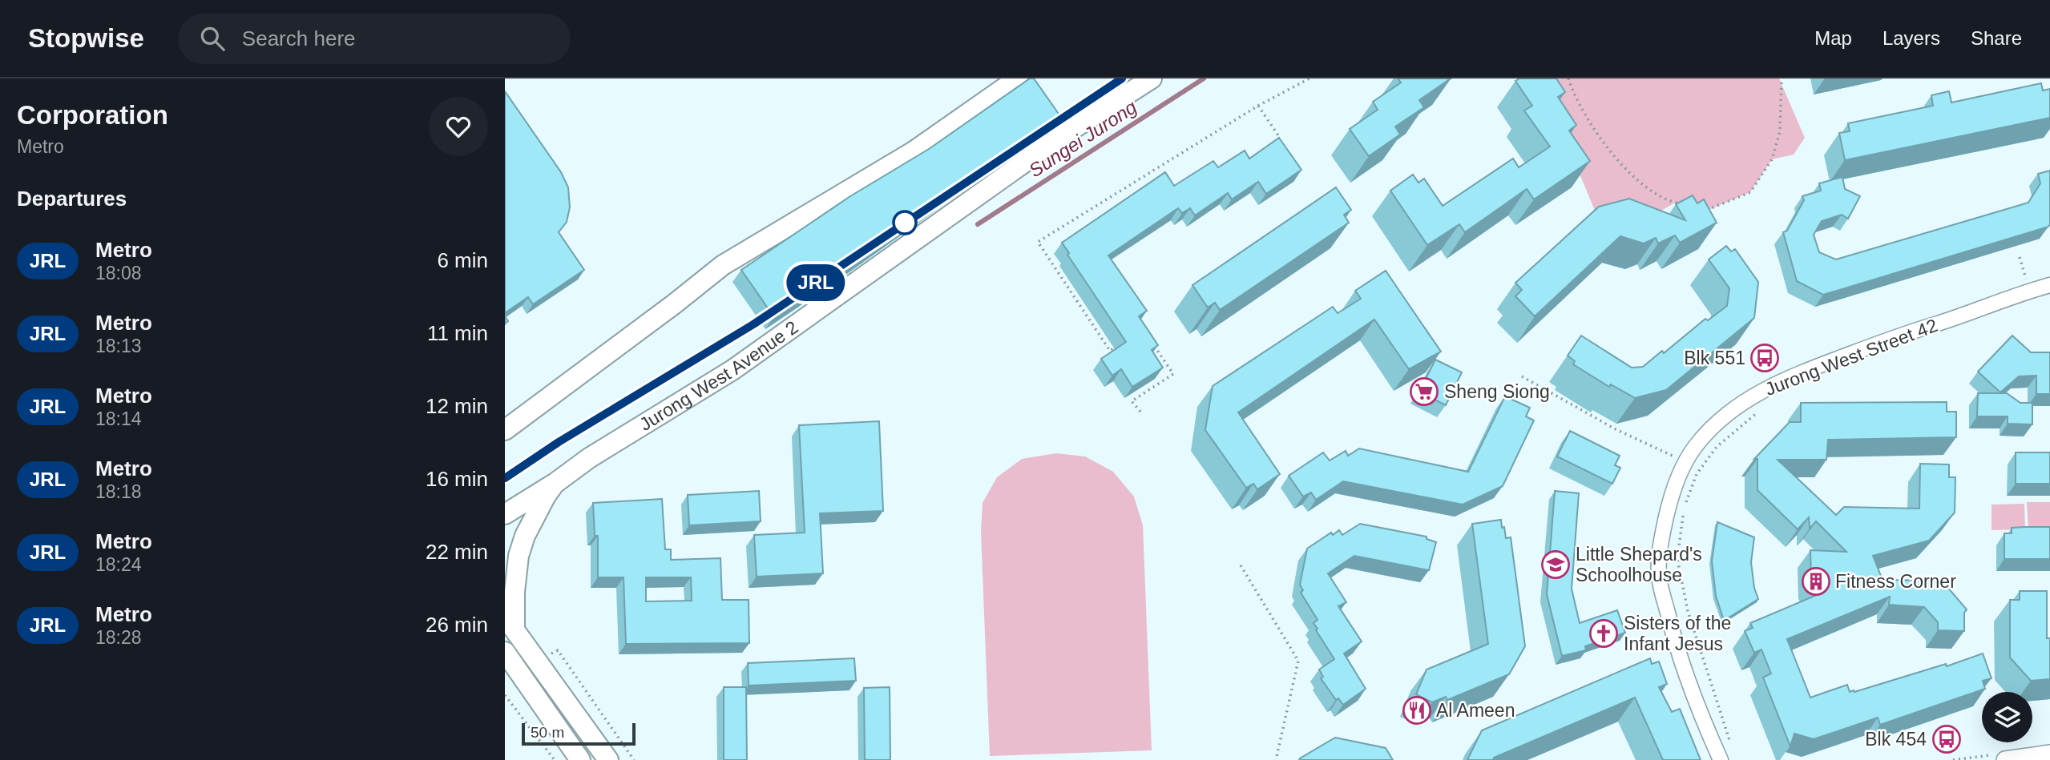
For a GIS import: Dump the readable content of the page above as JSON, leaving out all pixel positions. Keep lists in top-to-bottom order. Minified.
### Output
{"streets":{"main road":["Jurong West Avenue 2"],"street":["Jurong West Street 42"]},"water":["Sungei Jurong"],"places":{"bus stop":["Blk 551","Blk 454"],"supermarket":["Sheng Siong"],"school or university":["Little Shepard's Schoolhouse"],"building":["Fitness Corner"],"church":["Sisters of the Infant Jesus"],"restaurant":["Al Ameen"]},"lines":["metro line JRL"],"scale_bar":"50 m","page":{"header":"Stopwise","search":"Search here","nav":["Map","Layers","Share"],"heading":[["Corporation","Metro"],"Departures"],"on_map":"JRL","list":[{"mark":"JRL","name":"Metro","note":"18:08","value":"6 min"},{"mark":"JRL","name":"Metro","note":"18:13","value":"11 min"},{"mark":"JRL","name":"Metro","note":"18:14","value":"12 min"},{"mark":"JRL","name":"Metro","note":"18:18","value":"16 min"},{"mark":"JRL","name":"Metro","note":"18:24","value":"22 min"},{"mark":"JRL","name":"Metro","note":"18:28","value":"26 min"}],"scale":"50 m"}}
